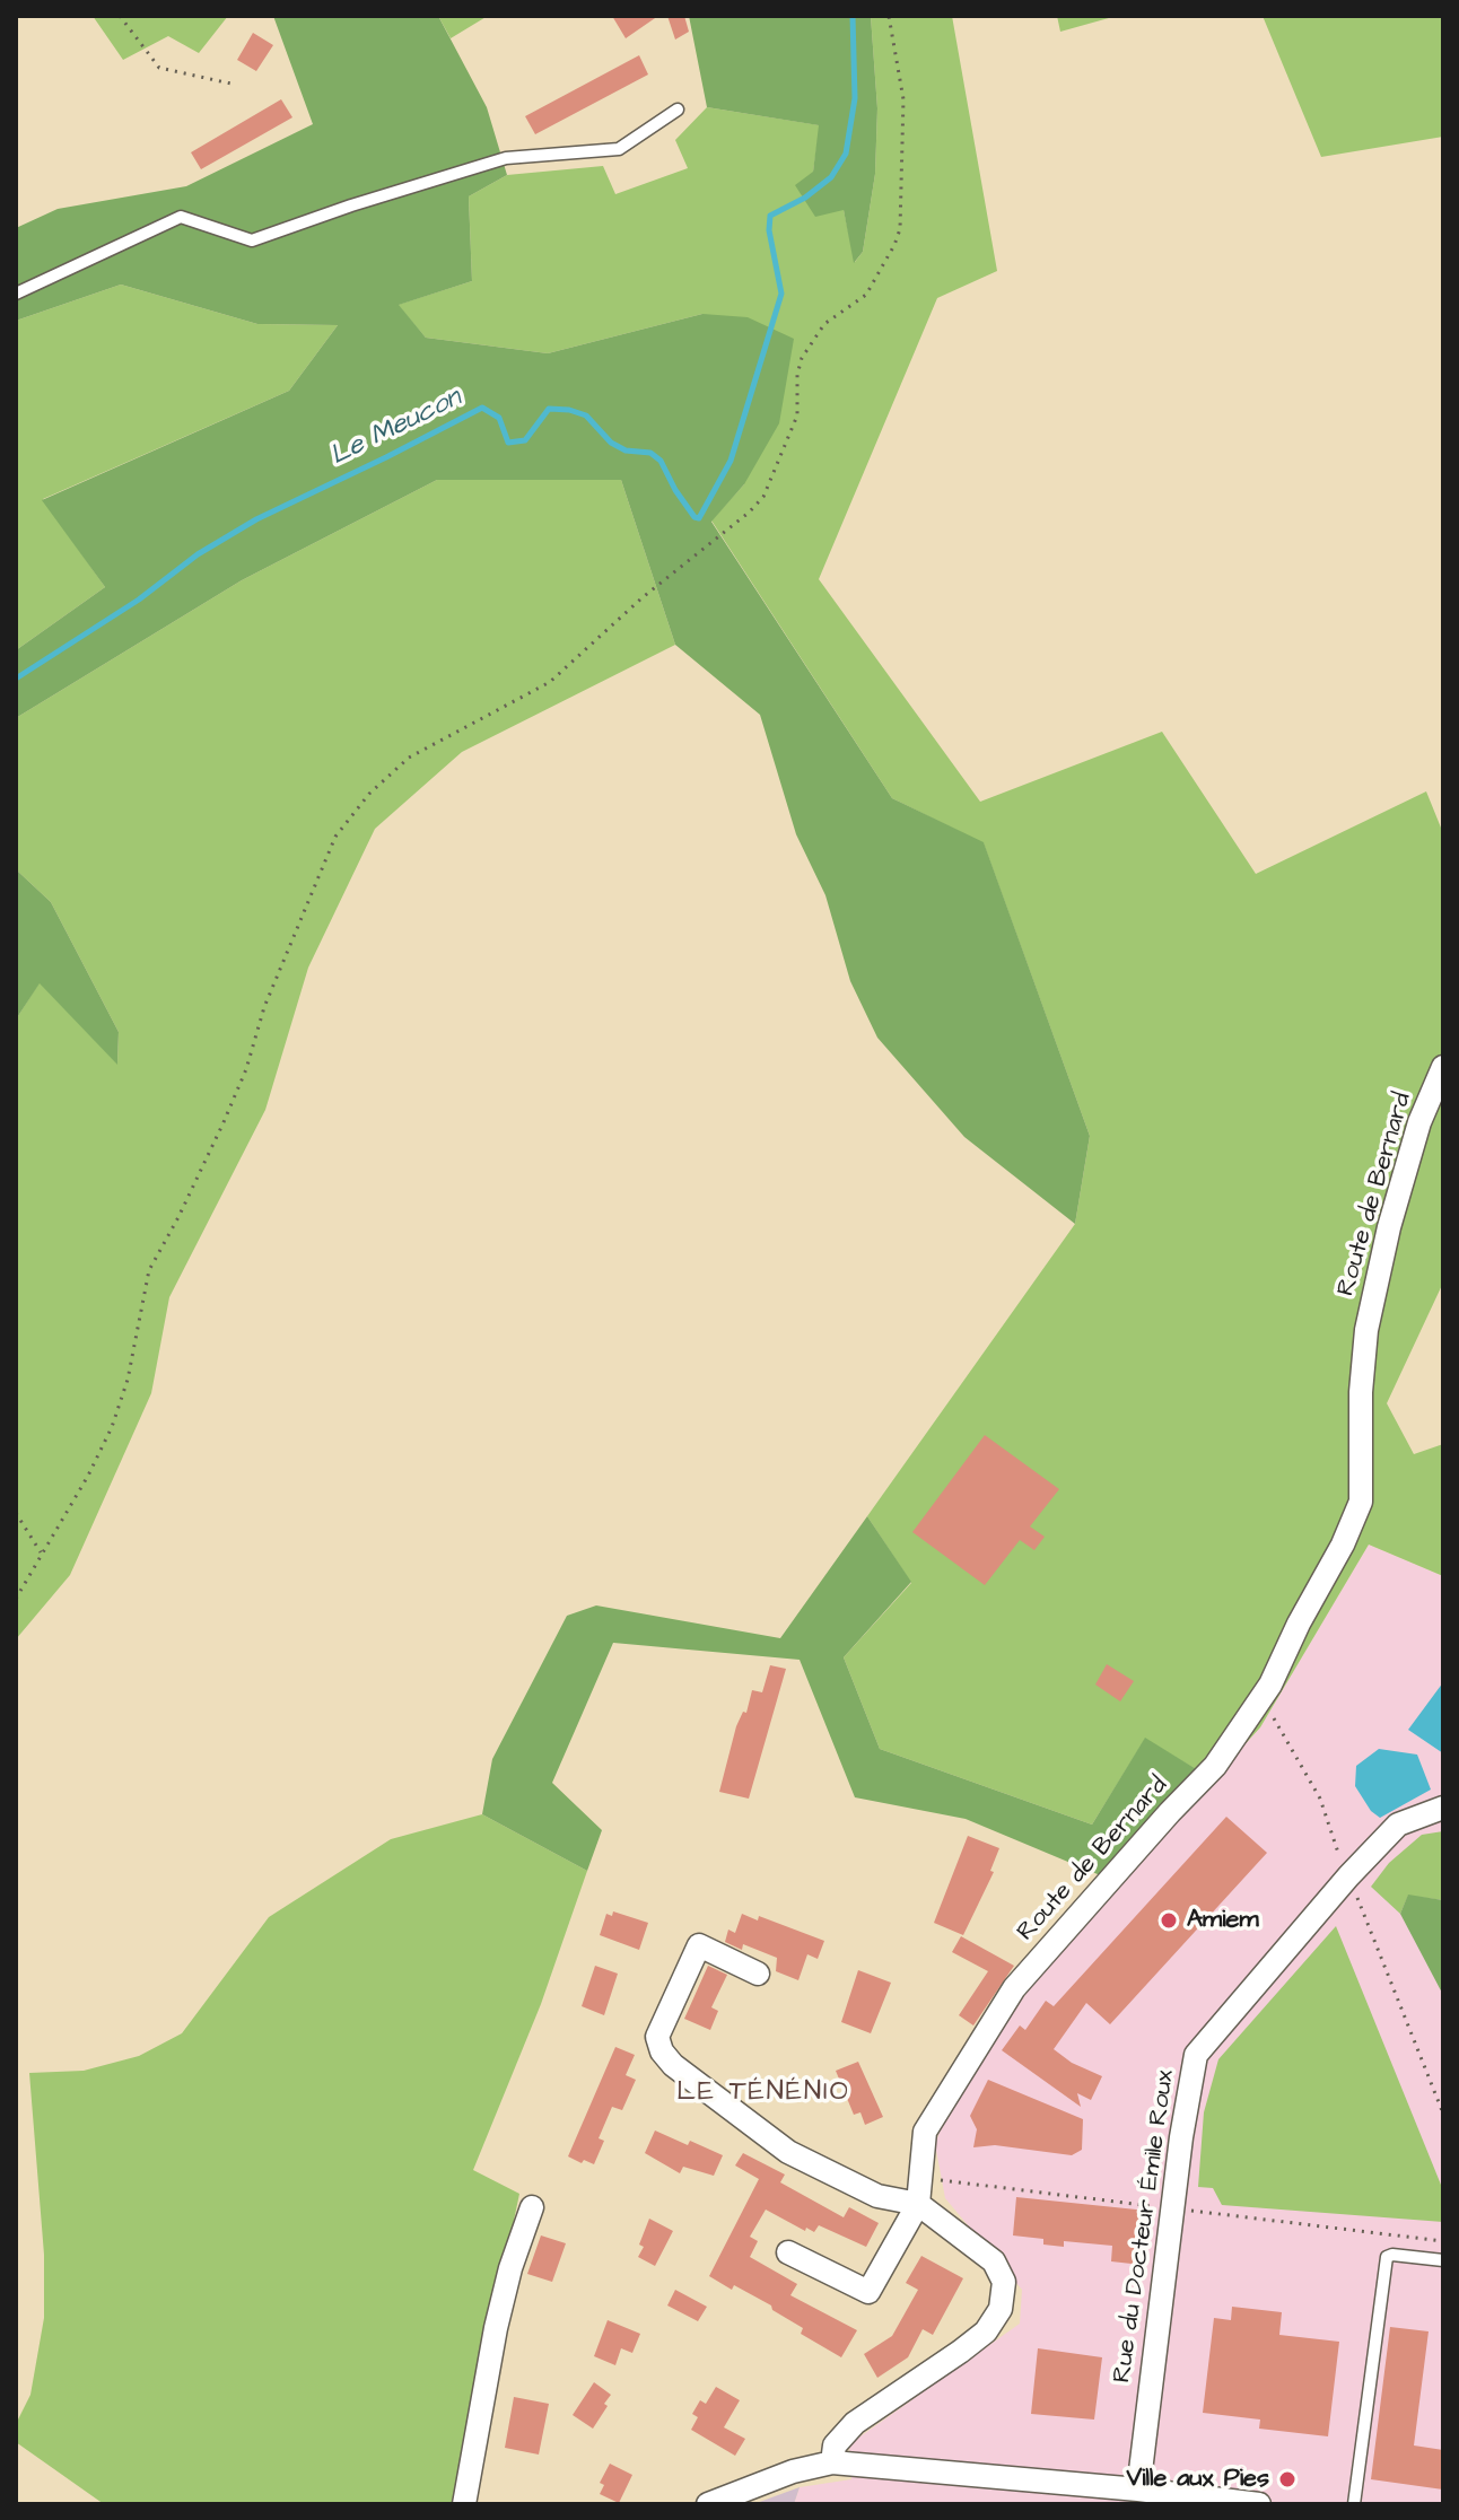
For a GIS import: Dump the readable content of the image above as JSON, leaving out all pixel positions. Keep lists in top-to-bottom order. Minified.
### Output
{"streets":{"street":["Route de Bernard","Rue du Docteur Émile Roux"]},"districts":["LE TÉNÉNIO"],"water":["Le Meucon"],"places":["Amiem","Ville aux Pies"]}
